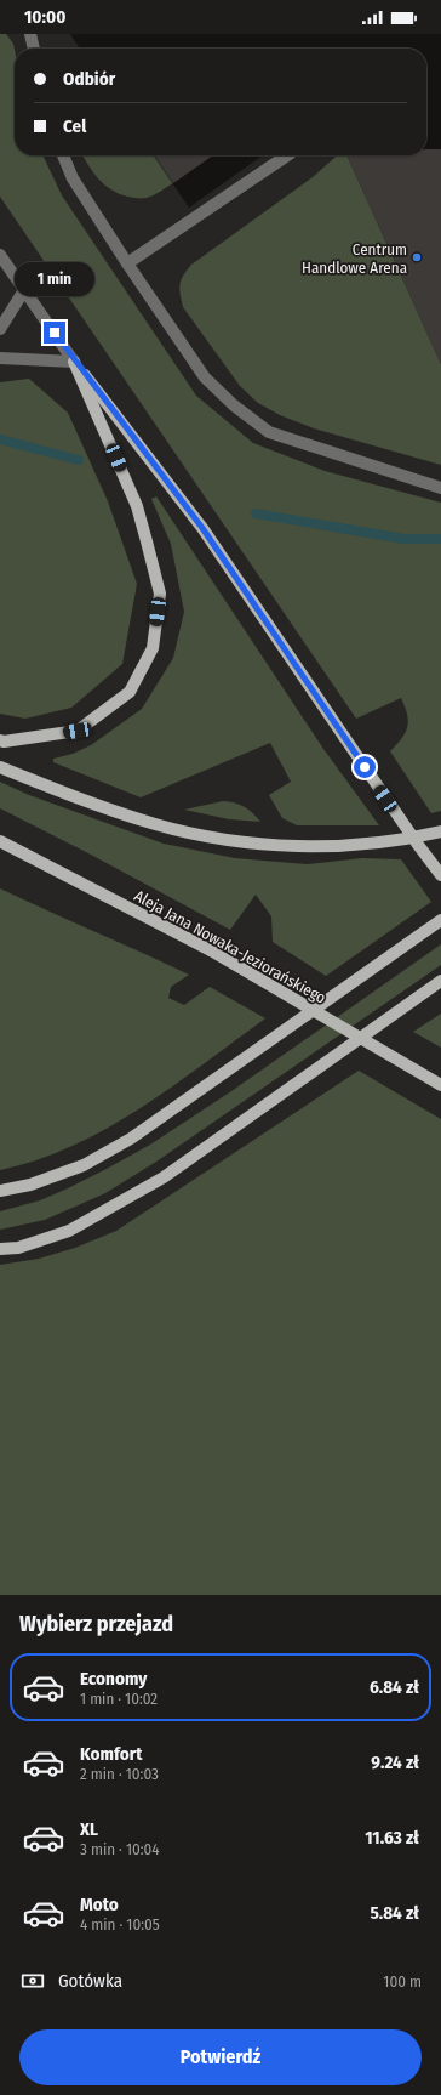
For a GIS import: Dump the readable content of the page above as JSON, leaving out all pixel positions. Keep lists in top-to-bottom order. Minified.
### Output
{"streets":{"main road":["Aleja Jana Nowaka-Jeziorańskiego"]},"places":["Centrum Handlowe Arena"],"page":{"status":"10:00","banner":["Odbiór","Cel"],"bubble":"1 min","heading":"Wybierz przejazd","list":[{"name":"Economy","note":"1 min · 10:02","value":"6.84 zł"},{"name":"Komfort","note":"2 min · 10:03","value":"9.24 zł"},{"name":"XL","note":"3 min · 10:04","value":"11.63 zł"},{"name":"Moto","note":"4 min · 10:05","value":"5.84 zł"}],"pay":["Gotówka","100 m"],"buttons":"Potwierdź"}}
